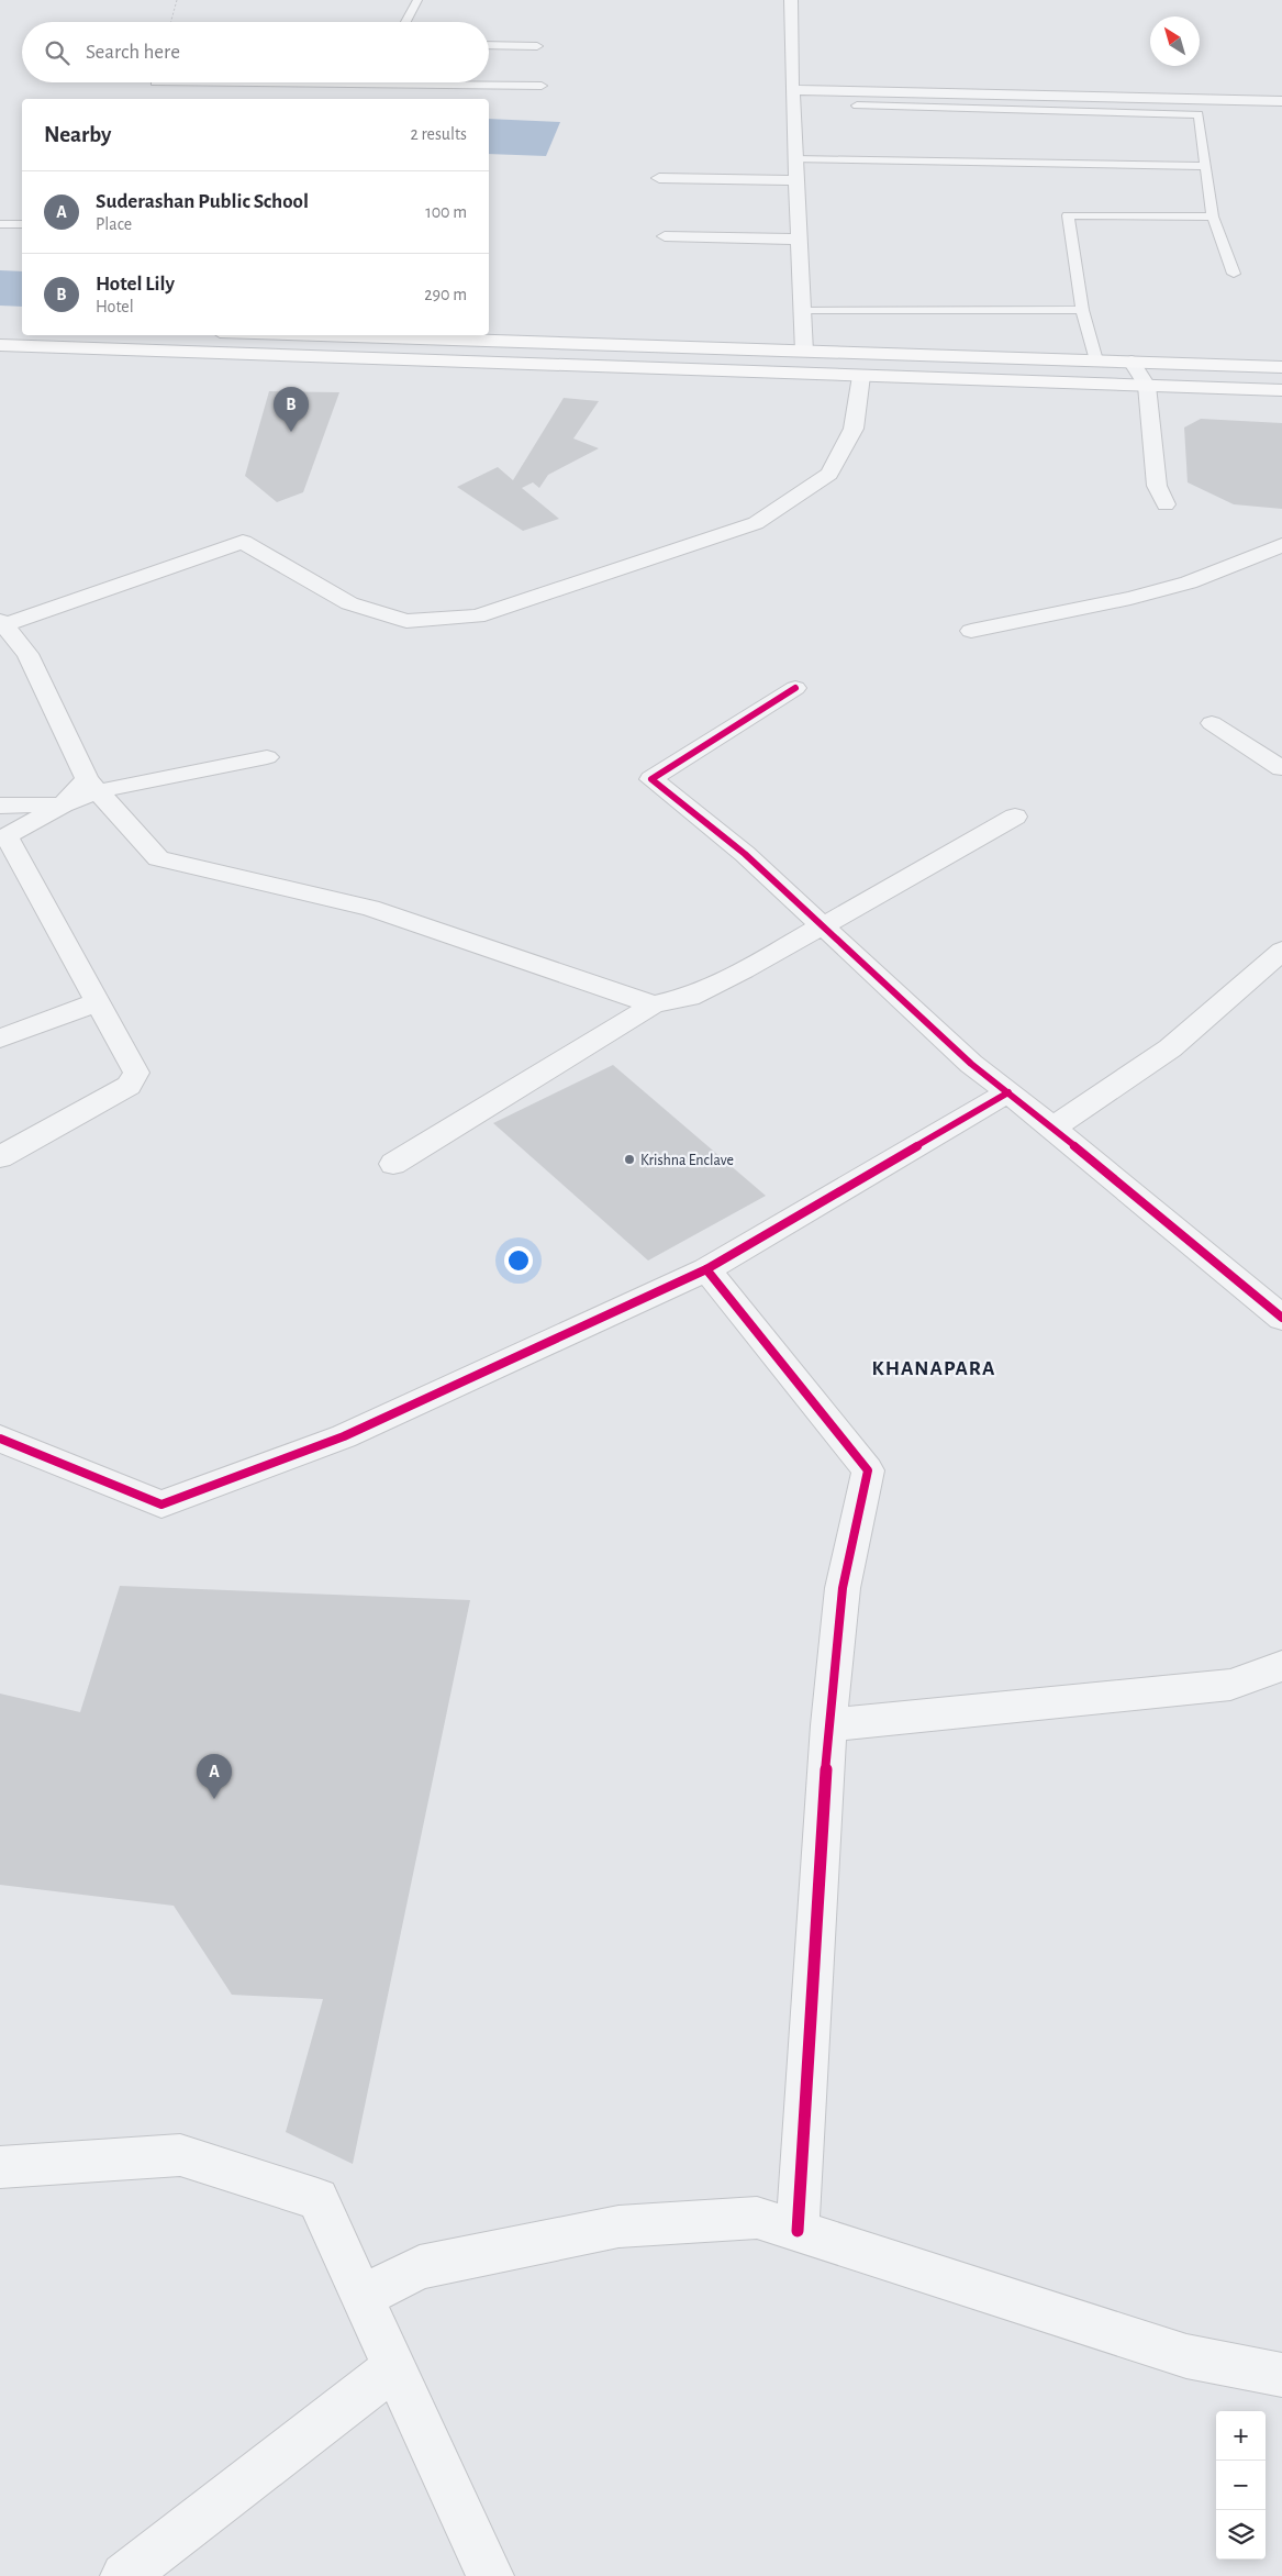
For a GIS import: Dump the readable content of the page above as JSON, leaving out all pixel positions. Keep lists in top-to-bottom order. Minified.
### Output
{"districts":["KHANAPARA"],"places":["Krishna Enclave"],"north":"top left","page":{"search":"Search here","heading":["Nearby","2 results"],"list":[{"mark":"A","name":"Suderashan Public School","note":"Place","value":"100 m"},{"mark":"B","name":"Hotel Lily","note":"Hotel","value":"290 m"}],"pins":["B","A"],"map_buttons":["+","−"]}}
